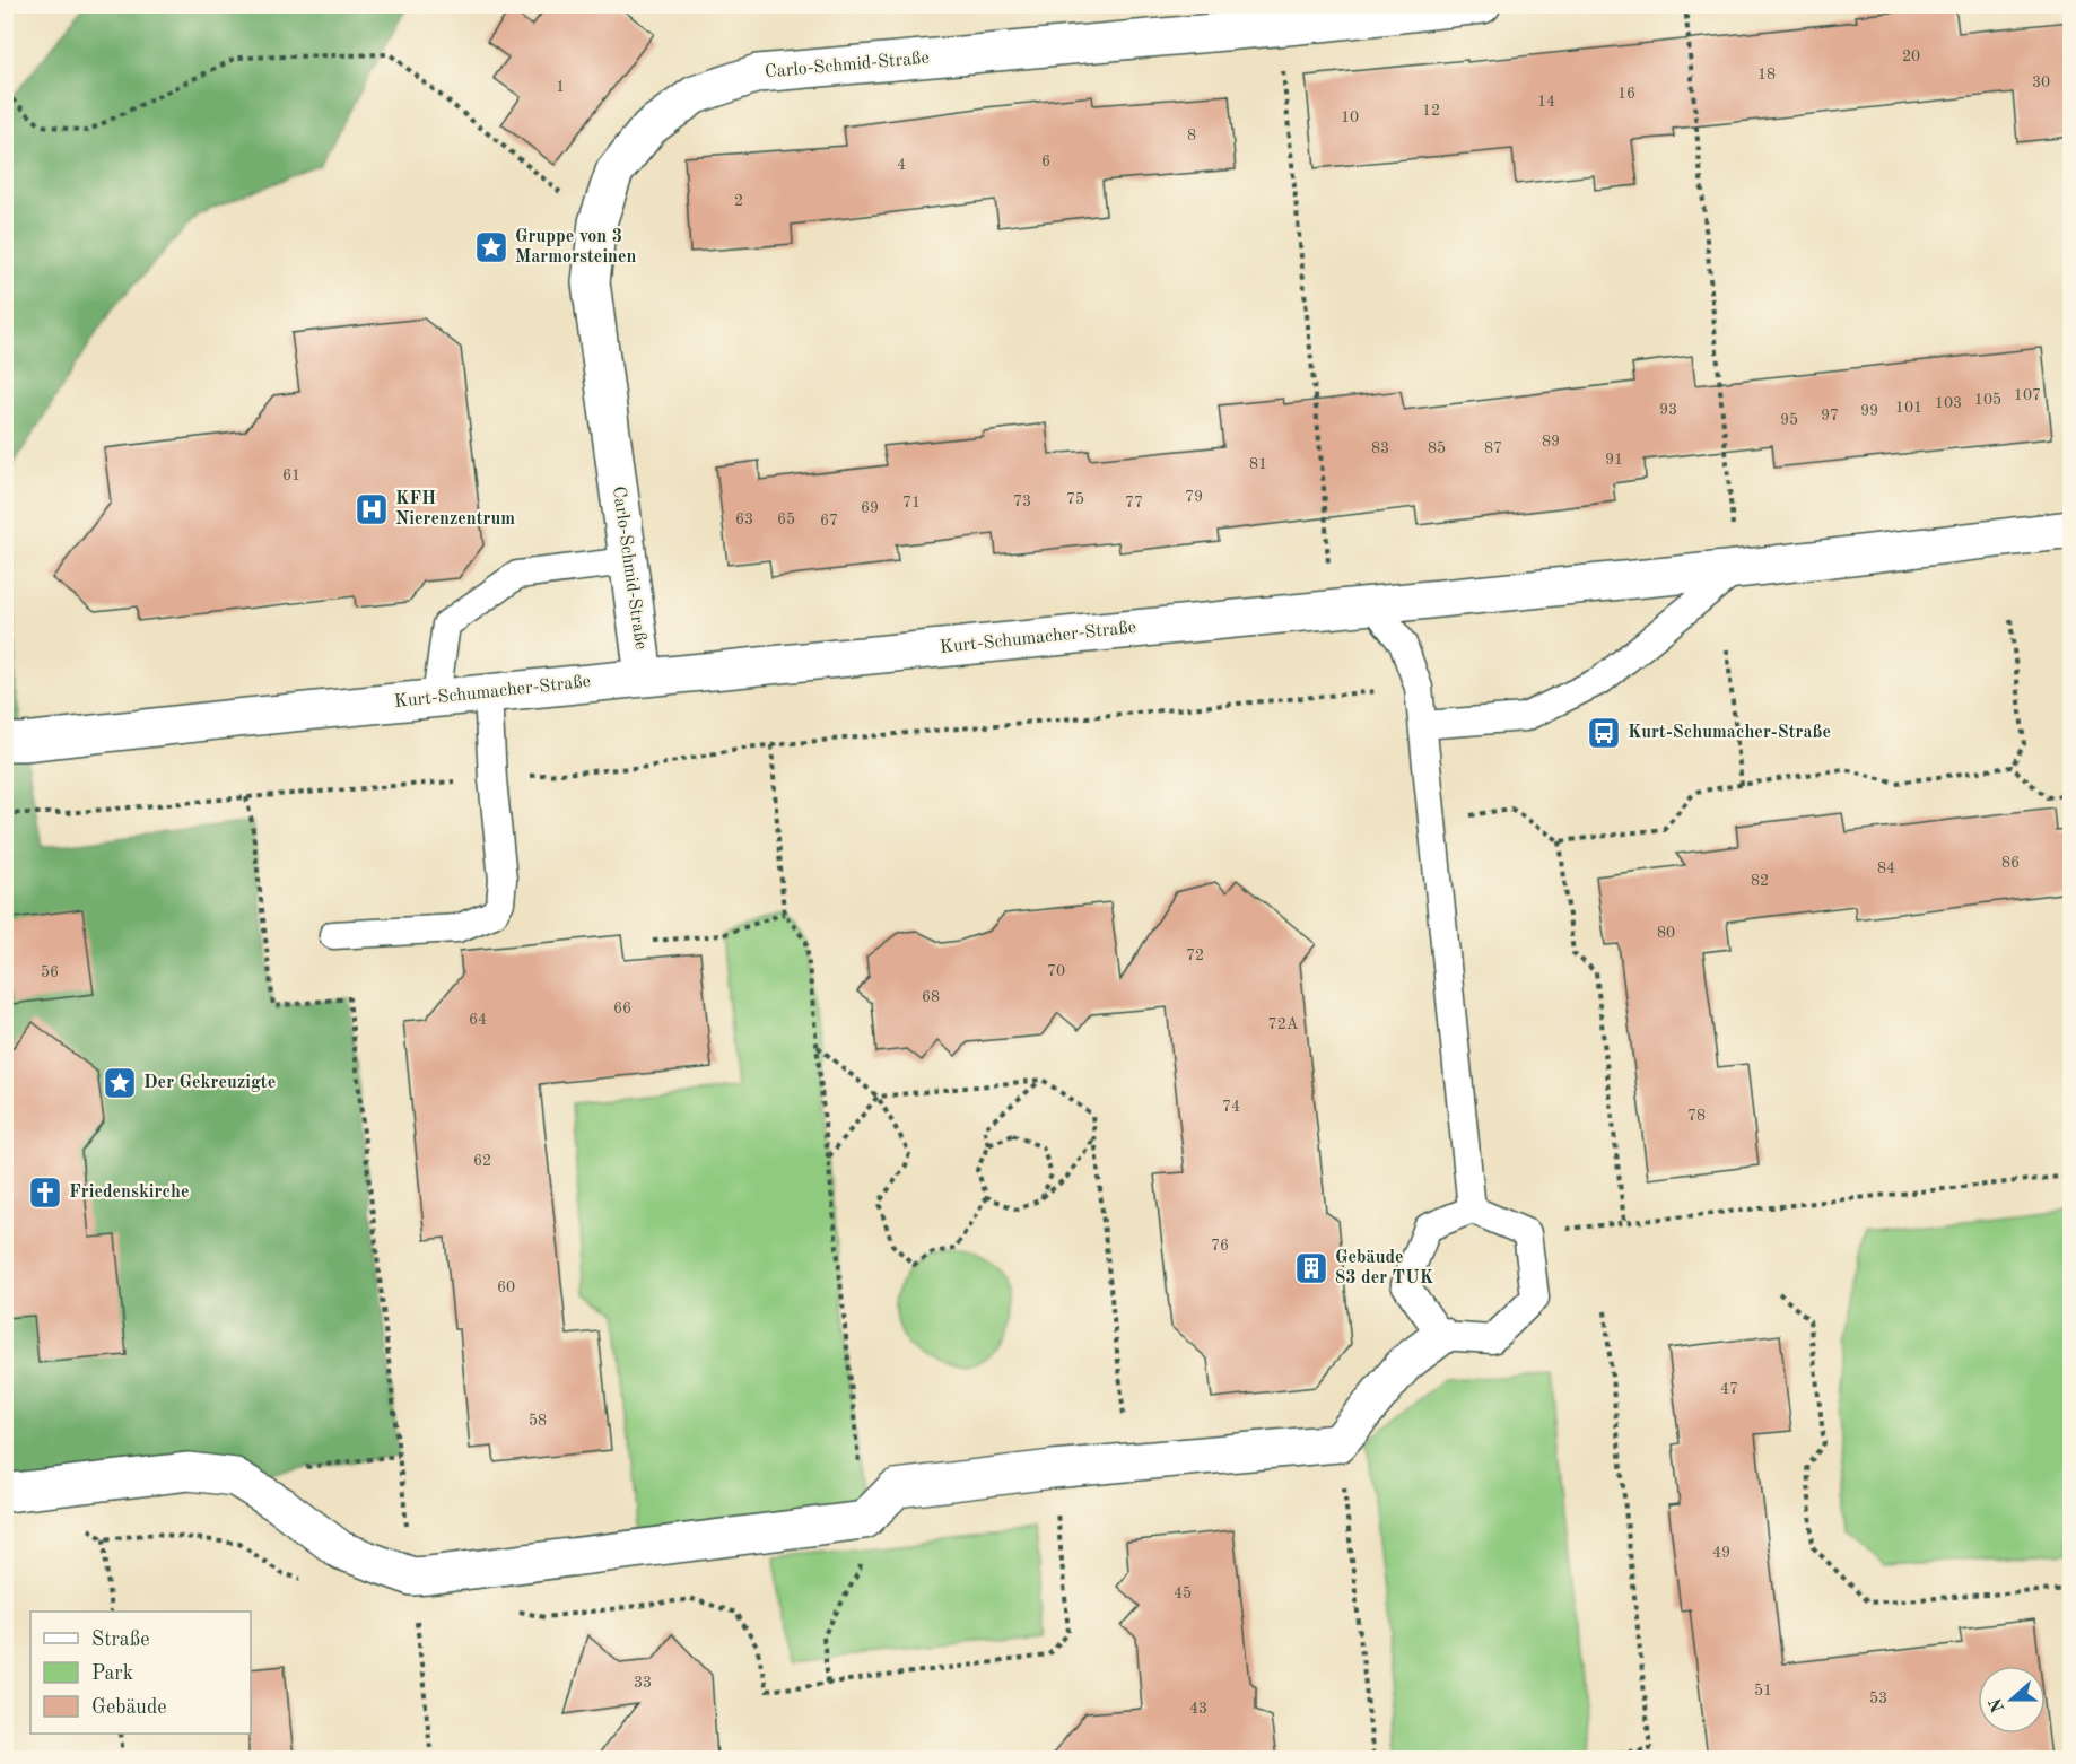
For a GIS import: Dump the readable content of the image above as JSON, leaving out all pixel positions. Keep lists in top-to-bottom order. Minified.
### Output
{"streets":{"street":["Carlo-Schmid-Straße","Kurt-Schumacher-Straße"]},"crossings":[["Carlo-Schmid-Straße","Kurt-Schumacher-Straße"]],"places":{"place":["Gruppe von 3 Marmorsteinen","Der Gekreuzigte"],"hospital":["KFH Nierenzentrum"],"bus stop":["Kurt-Schumacher-Straße"],"church":["Friedenskirche"],"building":["Gebäude 83 der TUK"]},"house_numbers":["20","18","30","1","16","14","12","10","8","6","4","2","107","105","103","101","93","99","97","95","89","83","85","87","91","81","61","79","75","73","71","77","69","63","65","67","86","84","82","80","72","70","56","68","66","64","72A","74","78","62","76","60","47","58","49","45","33","51","53","43"],"legend":["Straße","Park","Gebäude"],"north":"left"}
